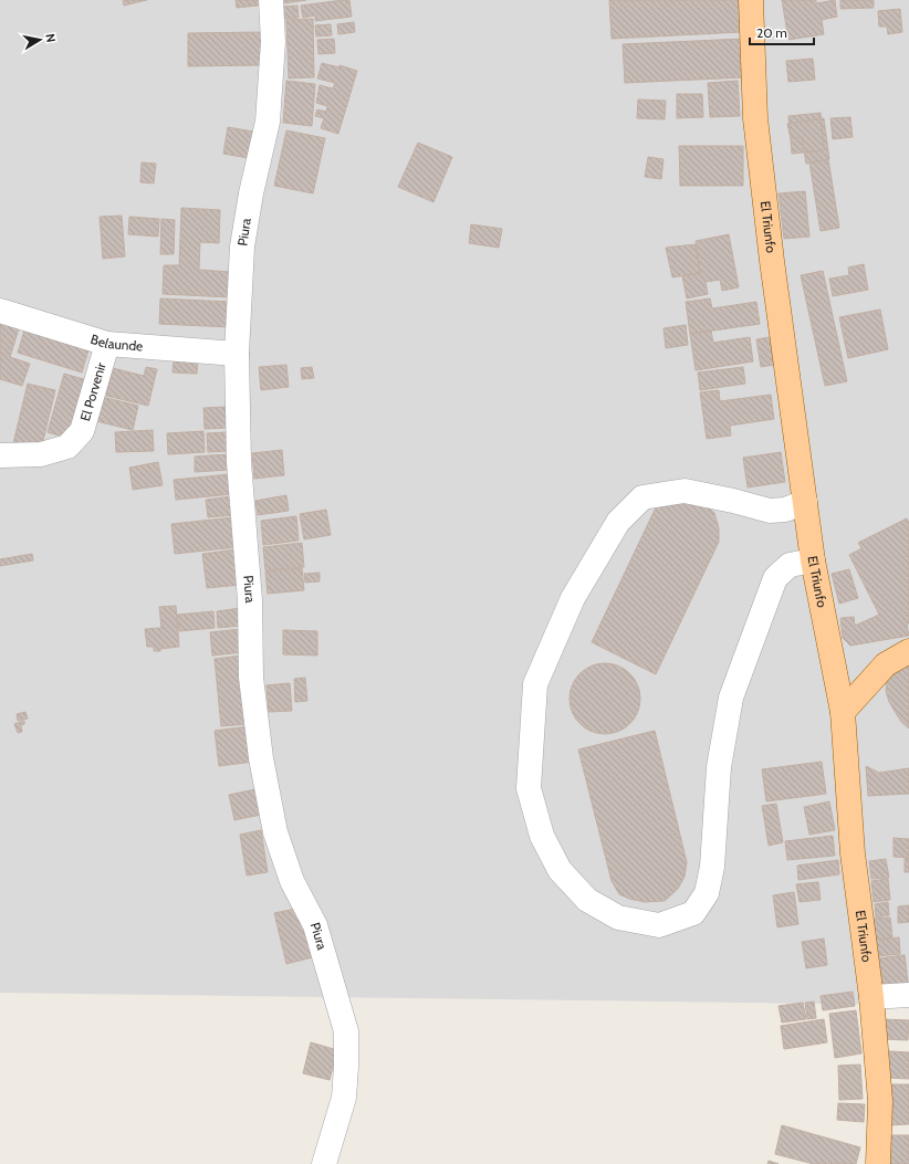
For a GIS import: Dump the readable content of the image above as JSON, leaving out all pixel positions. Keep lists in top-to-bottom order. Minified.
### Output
{"streets":{"main road":["El Triunfo"],"street":["Piura","Belaunde","El Porvenir"]},"crossings":[["Piura","Belaunde"],["Belaunde","El Porvenir"]],"scale_bar":"20 m","north":"right"}
